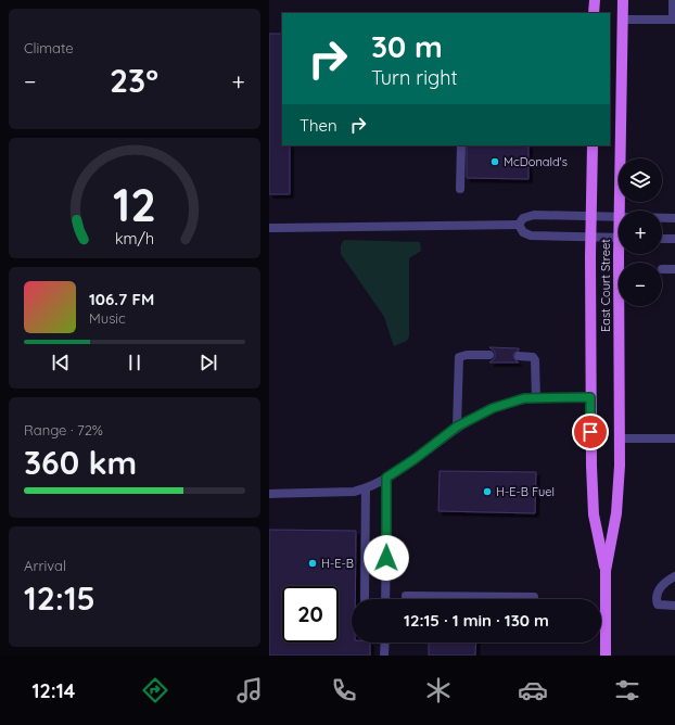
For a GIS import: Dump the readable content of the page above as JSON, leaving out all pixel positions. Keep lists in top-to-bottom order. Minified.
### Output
{"streets":{"main road":["East Court Street"]},"places":["McDonald's","H-E-B Fuel","H-E-B"],"page":{"tile":["Climate",["Range · 72%","360 km"],["Arrival","12:15"]],"turn":["30 m","Turn right"],"heat":["−","23°","+"],"then":"Then","map_buttons":["+","−"],"song":["106.7 FM","Music"],"limit":"20","trip":"12:15 · 1 min · 130 m","tabs":"12:14","gauge":["12","km/h"]}}
